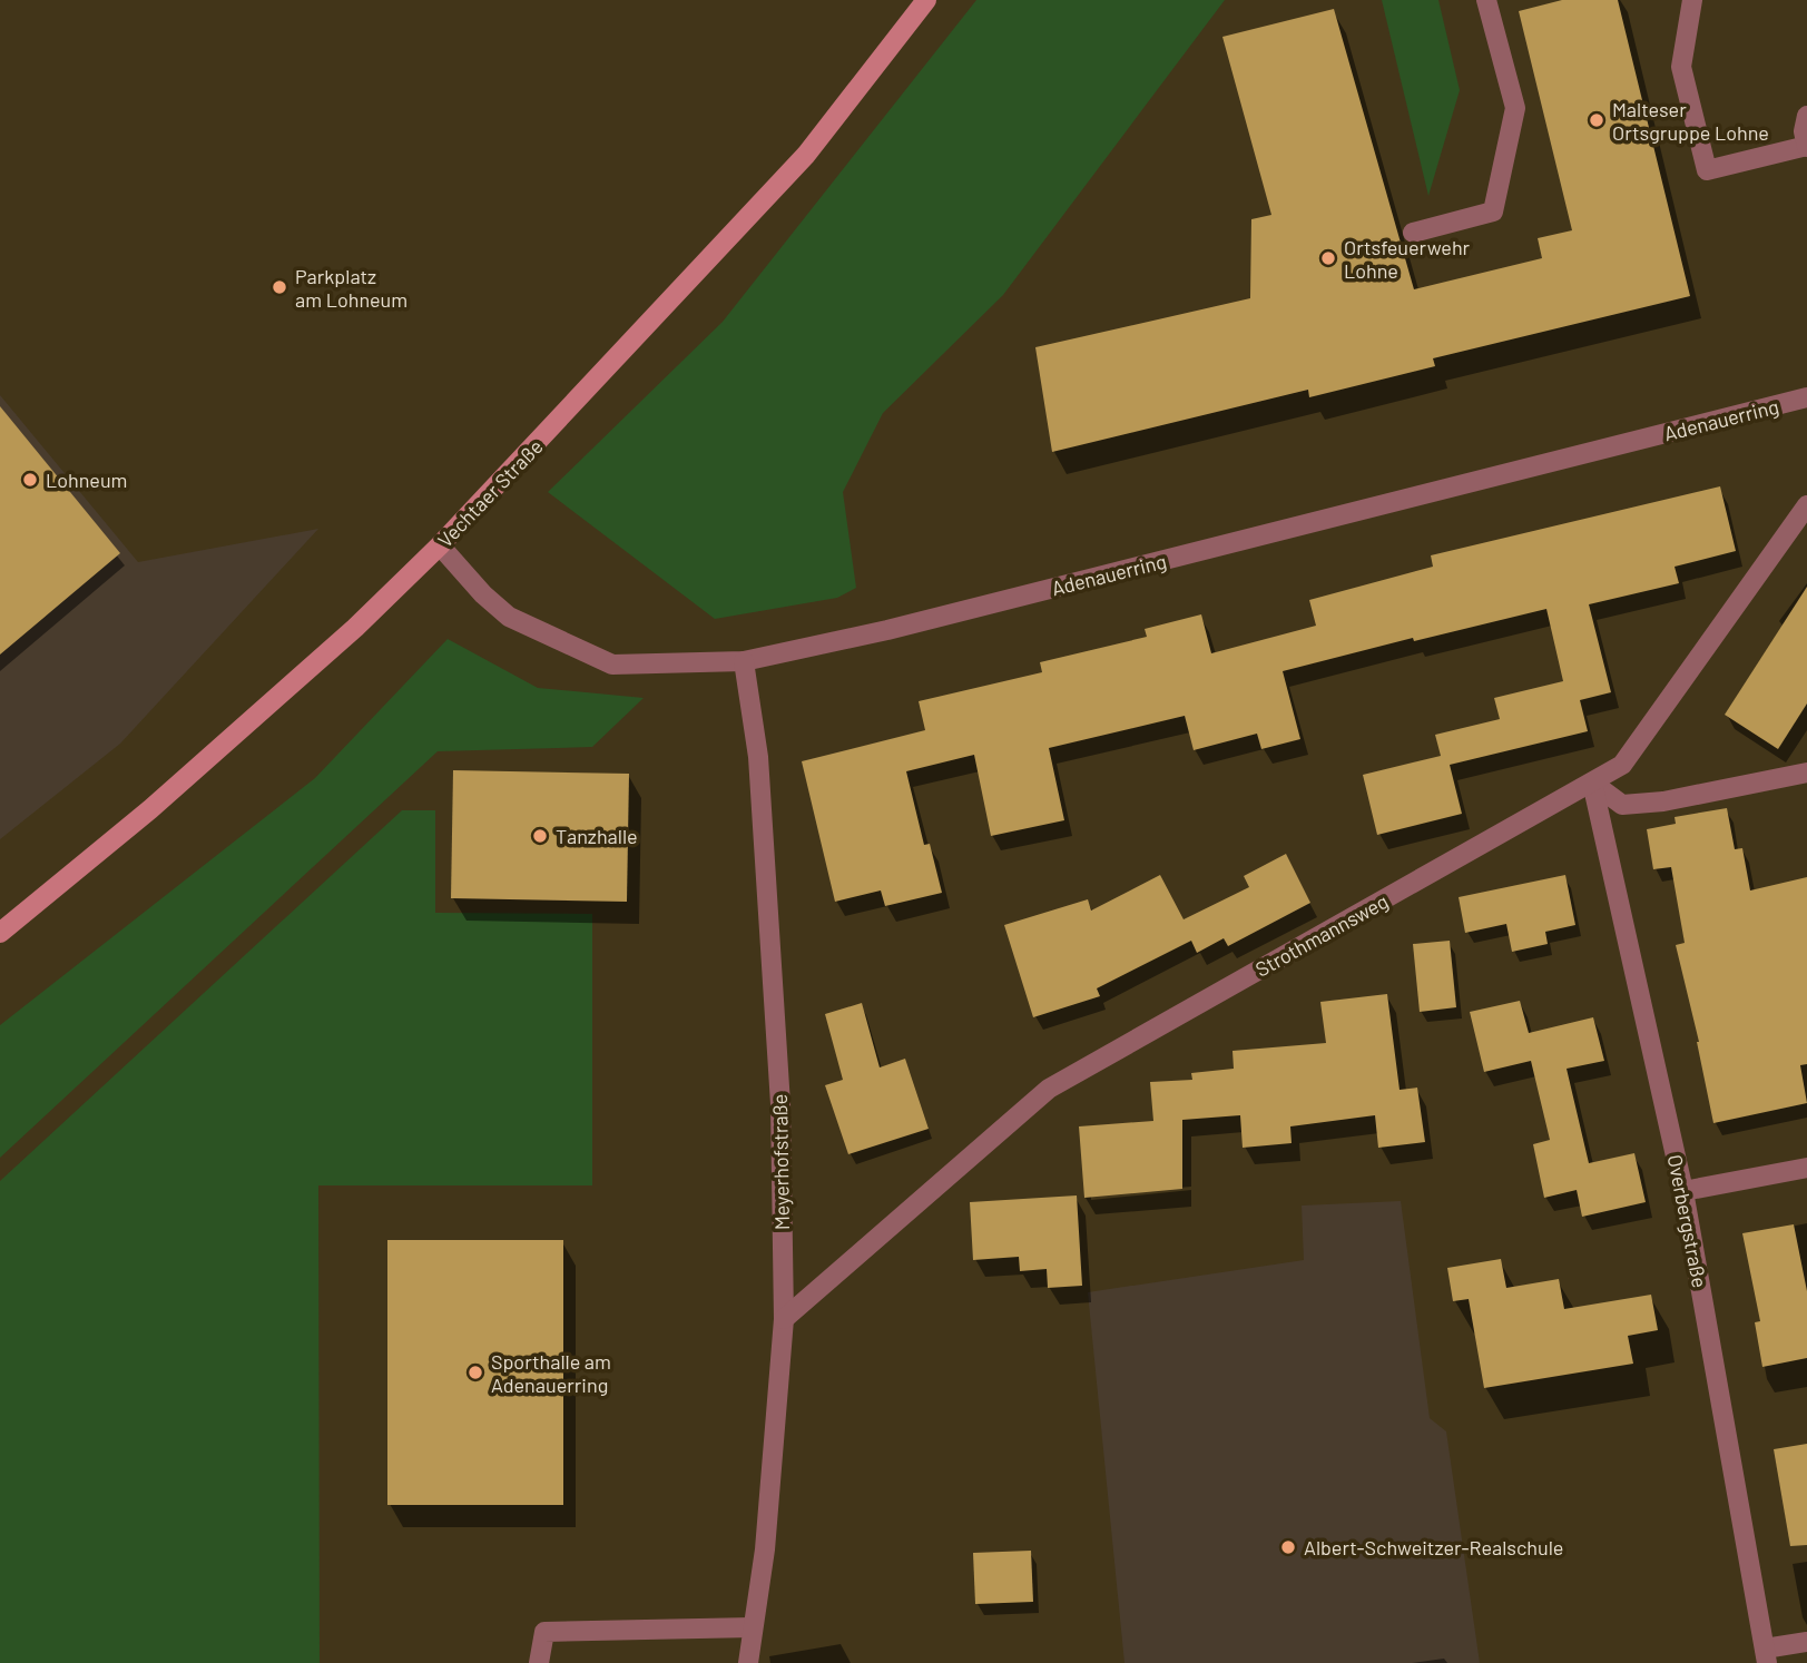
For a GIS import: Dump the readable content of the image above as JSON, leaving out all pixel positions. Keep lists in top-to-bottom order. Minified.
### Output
{"streets":{"main road":["Vechtaer Straße"],"street":["Adenauerring","Strothmannsweg","Meyerhofstraße","Overbergstraße"]},"crossings":[["Adenauerring","Vechtaer Straße"],["Adenauerring","Meyerhofstraße"],["Strothmannsweg","Meyerhofstraße"],["Strothmannsweg","Overbergstraße"]],"places":["Malteser Ortsgruppe Lohne","Ortsfeuerwehr Lohne","Parkplatz am Lohneum","Lohneum","Tanzhalle","Sporthalle am Adenauerring","Albert-Schweitzer-Realschule"]}
